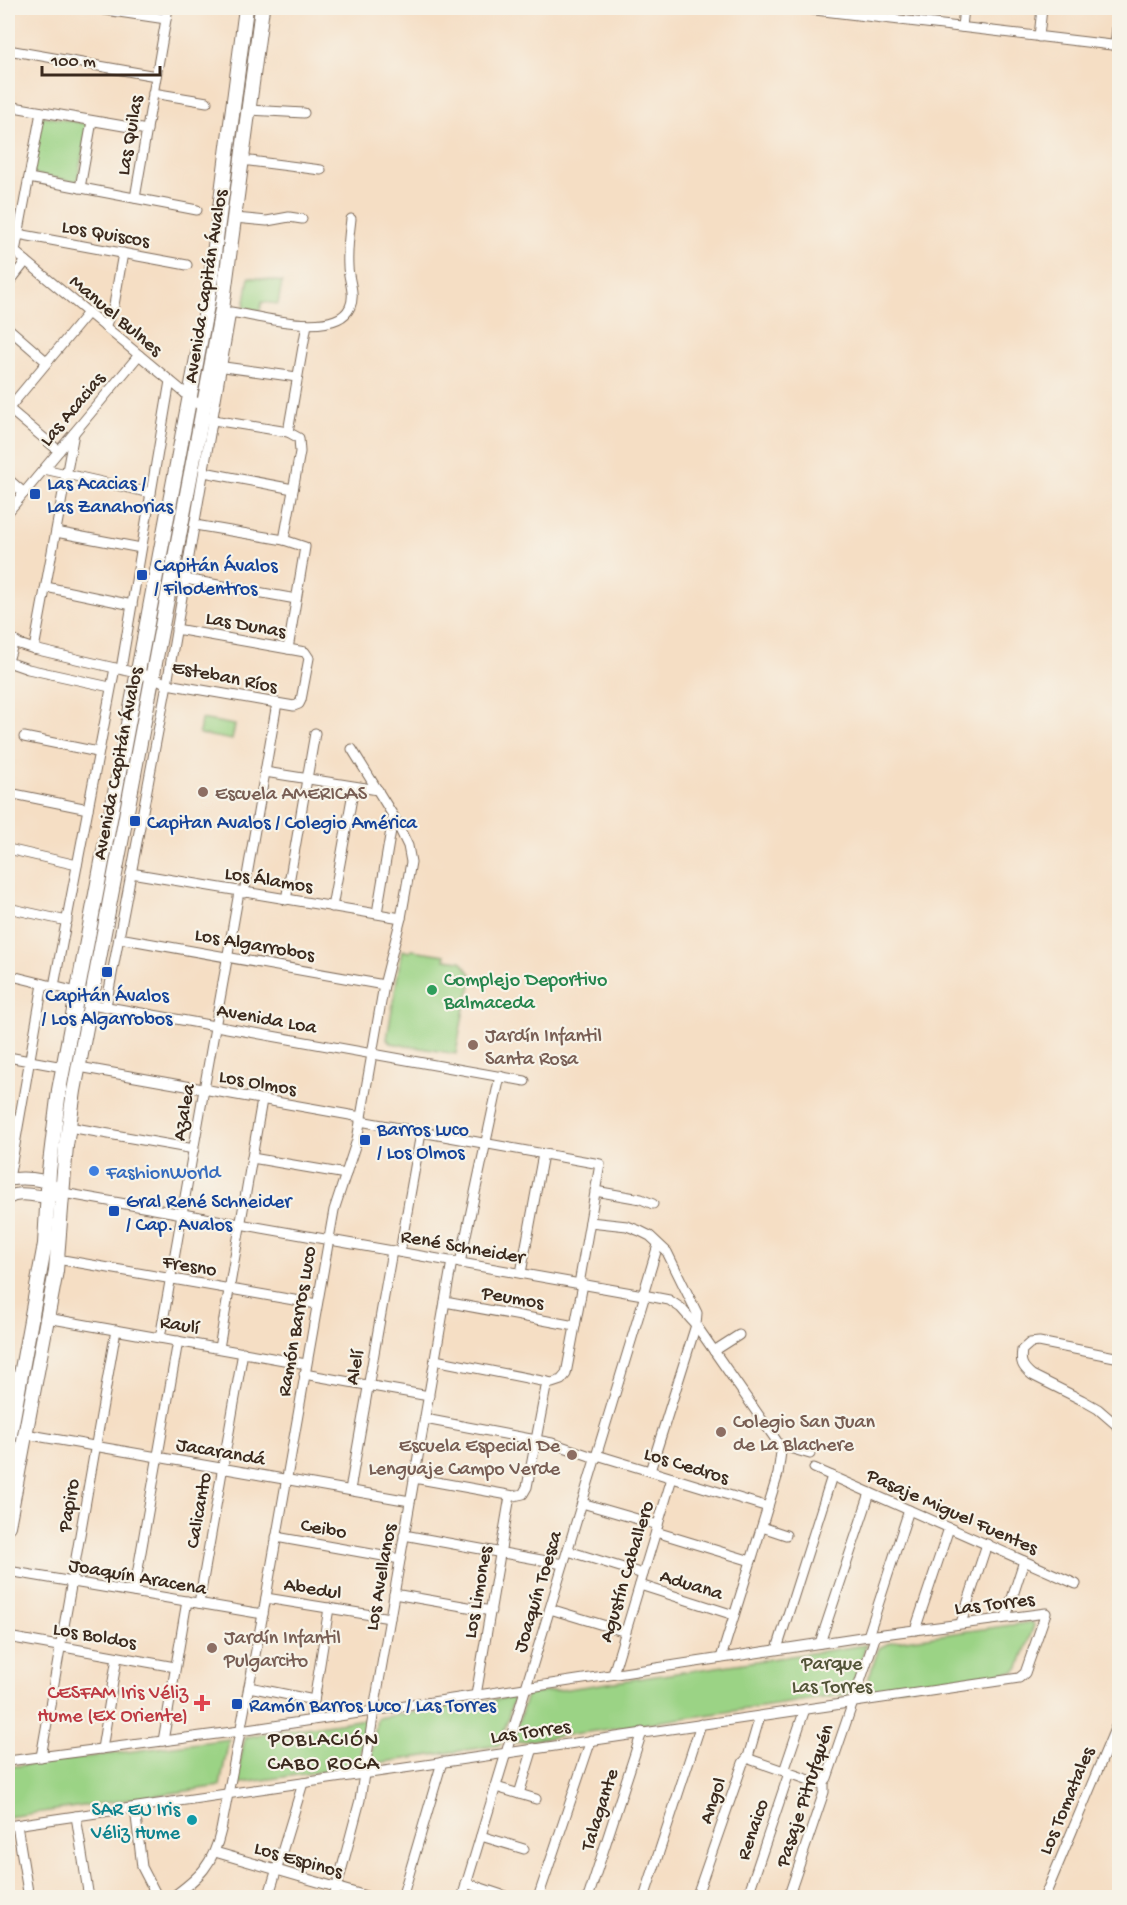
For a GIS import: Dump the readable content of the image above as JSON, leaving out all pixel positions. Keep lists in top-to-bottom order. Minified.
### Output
{"streets":{"highway":["Avenida Capitán Ávalos"],"street":["Las Quilas","Los Quiscos","Manuel Bulnes","Las Acacias","Las Dunas","Esteban Ríos","Los Álamos","Los Algarrobos","Avenida Loa","Los Olmos","Azalea","René Schneider","Fresno","Peumos","Ramón Barros Luco","Raulí","Alelí","Jacarandá","Los Cedros","Papiro","Calicanto","Pasaje Miguel Fuentes","Ceibo","Agustín Caballero","Joaquín Aracena","Los Avellanos","Aduana","Abedul","Joaquín Toesca","Los Limones","Las Torres","Los Boldos","Pasaje Pitrufquén","Angol","Los Tomatales","Talagante","Renaico","Los Espinos"]},"crossings":[["Avenida Capitán Ávalos","Manuel Bulnes"],["Avenida Capitán Ávalos","Las Dunas"],["Avenida Capitán Ávalos","Esteban Ríos"],["Avenida Capitán Ávalos","Los Álamos"],["Avenida Capitán Ávalos","Los Algarrobos"],["Avenida Capitán Ávalos","Avenida Loa"],["Avenida Capitán Ávalos","Los Olmos"],["Avenida Capitán Ávalos","René Schneider"],["Avenida Capitán Ávalos","Fresno"],["Avenida Capitán Ávalos","Raulí"],["Avenida Capitán Ávalos","Jacarandá"],["Manuel Bulnes","Las Acacias"],["Las Dunas","Esteban Ríos"],["Esteban Ríos","Azalea"],["Los Álamos","Azalea"],["Los Álamos","Ramón Barros Luco"],["Los Algarrobos","Azalea"],["Los Algarrobos","Ramón Barros Luco"],["Avenida Loa","Azalea"],["Avenida Loa","Ramón Barros Luco"],["Avenida Loa","Los Avellanos"],["Los Olmos","Azalea"],["Los Olmos","Ramón Barros Luco"],["Los Olmos","Alelí"],["Los Olmos","Los Avellanos"],["Azalea","René Schneider"],["Azalea","Fresno"],["Azalea","Raulí"],["René Schneider","Ramón Barros Luco"],["René Schneider","Alelí"],["René Schneider","Agustín Caballero"],["René Schneider","Los Avellanos"],["René Schneider","Joaquín Toesca"],["Fresno","Ramón Barros Luco"],["Peumos","Los Avellanos"],["Ramón Barros Luco","Raulí"],["Ramón Barros Luco","Jacarandá"],["Ramón Barros Luco","Ceibo"],["Ramón Barros Luco","Joaquín Aracena"],["Ramón Barros Luco","Abedul"],["Ramón Barros Luco","Las Torres"],["Ramón Barros Luco","Los Espinos"],["Raulí","Papiro"],["Raulí","Calicanto"],["Alelí","Jacarandá"],["Jacarandá","Papiro"],["Jacarandá","Calicanto"],["Jacarandá","Los Avellanos"],["Los Cedros","Agustín Caballero"],["Los Cedros","Los Avellanos"],["Los Cedros","Joaquín Toesca"],["Papiro","Joaquín Aracena"],["Papiro","Las Torres"],["Papiro","Los Boldos"],["Calicanto","Joaquín Aracena"],["Pasaje Miguel Fuentes","Pasaje Pitrufquén"],["Ceibo","Los Avellanos"],["Agustín Caballero","Aduana"],["Agustín Caballero","Las Torres"],["Los Avellanos","Abedul"],["Los Avellanos","Las Torres"],["Los Avellanos","Los Espinos"],["Aduana","Joaquín Toesca"],["Joaquín Toesca","Las Torres"],["Los Limones","Las Torres"],["Las Torres","Pasaje Pitrufquén"],["Las Torres","Angol"],["Las Torres","Talagante"],["Las Torres","Renaico"]],"districts":["POBLACIÓN CABO ROCA"],"parks":["Parque Las Torres"],"places":{"transit":["Las Acacias / Las Zanahorias","Capitán Ávalos / Filodentros","Capitan Avalos / Colegio América","Capitán Ávalos / Los Algarrobos","Barros Luco / Los Olmos","Gral René Schneider / Cap. Avalos","Ramón Barros Luco / Las Torres"],"other":["Escuela AMERICAS","Complejo Deportivo Balmaceda","Jardín Infantil Santa Rosa","FashionWorld","Colegio San Juan de La Blachere","Escuela Especial De Lenguaje Campo Verde","Jardín Infantil Pulgarcito","SAR EU Iris Véliz Hume"],"health":["CESFAM Iris Véliz Hume (Ex Oriente)"]},"scale_bar":"100 m"}
